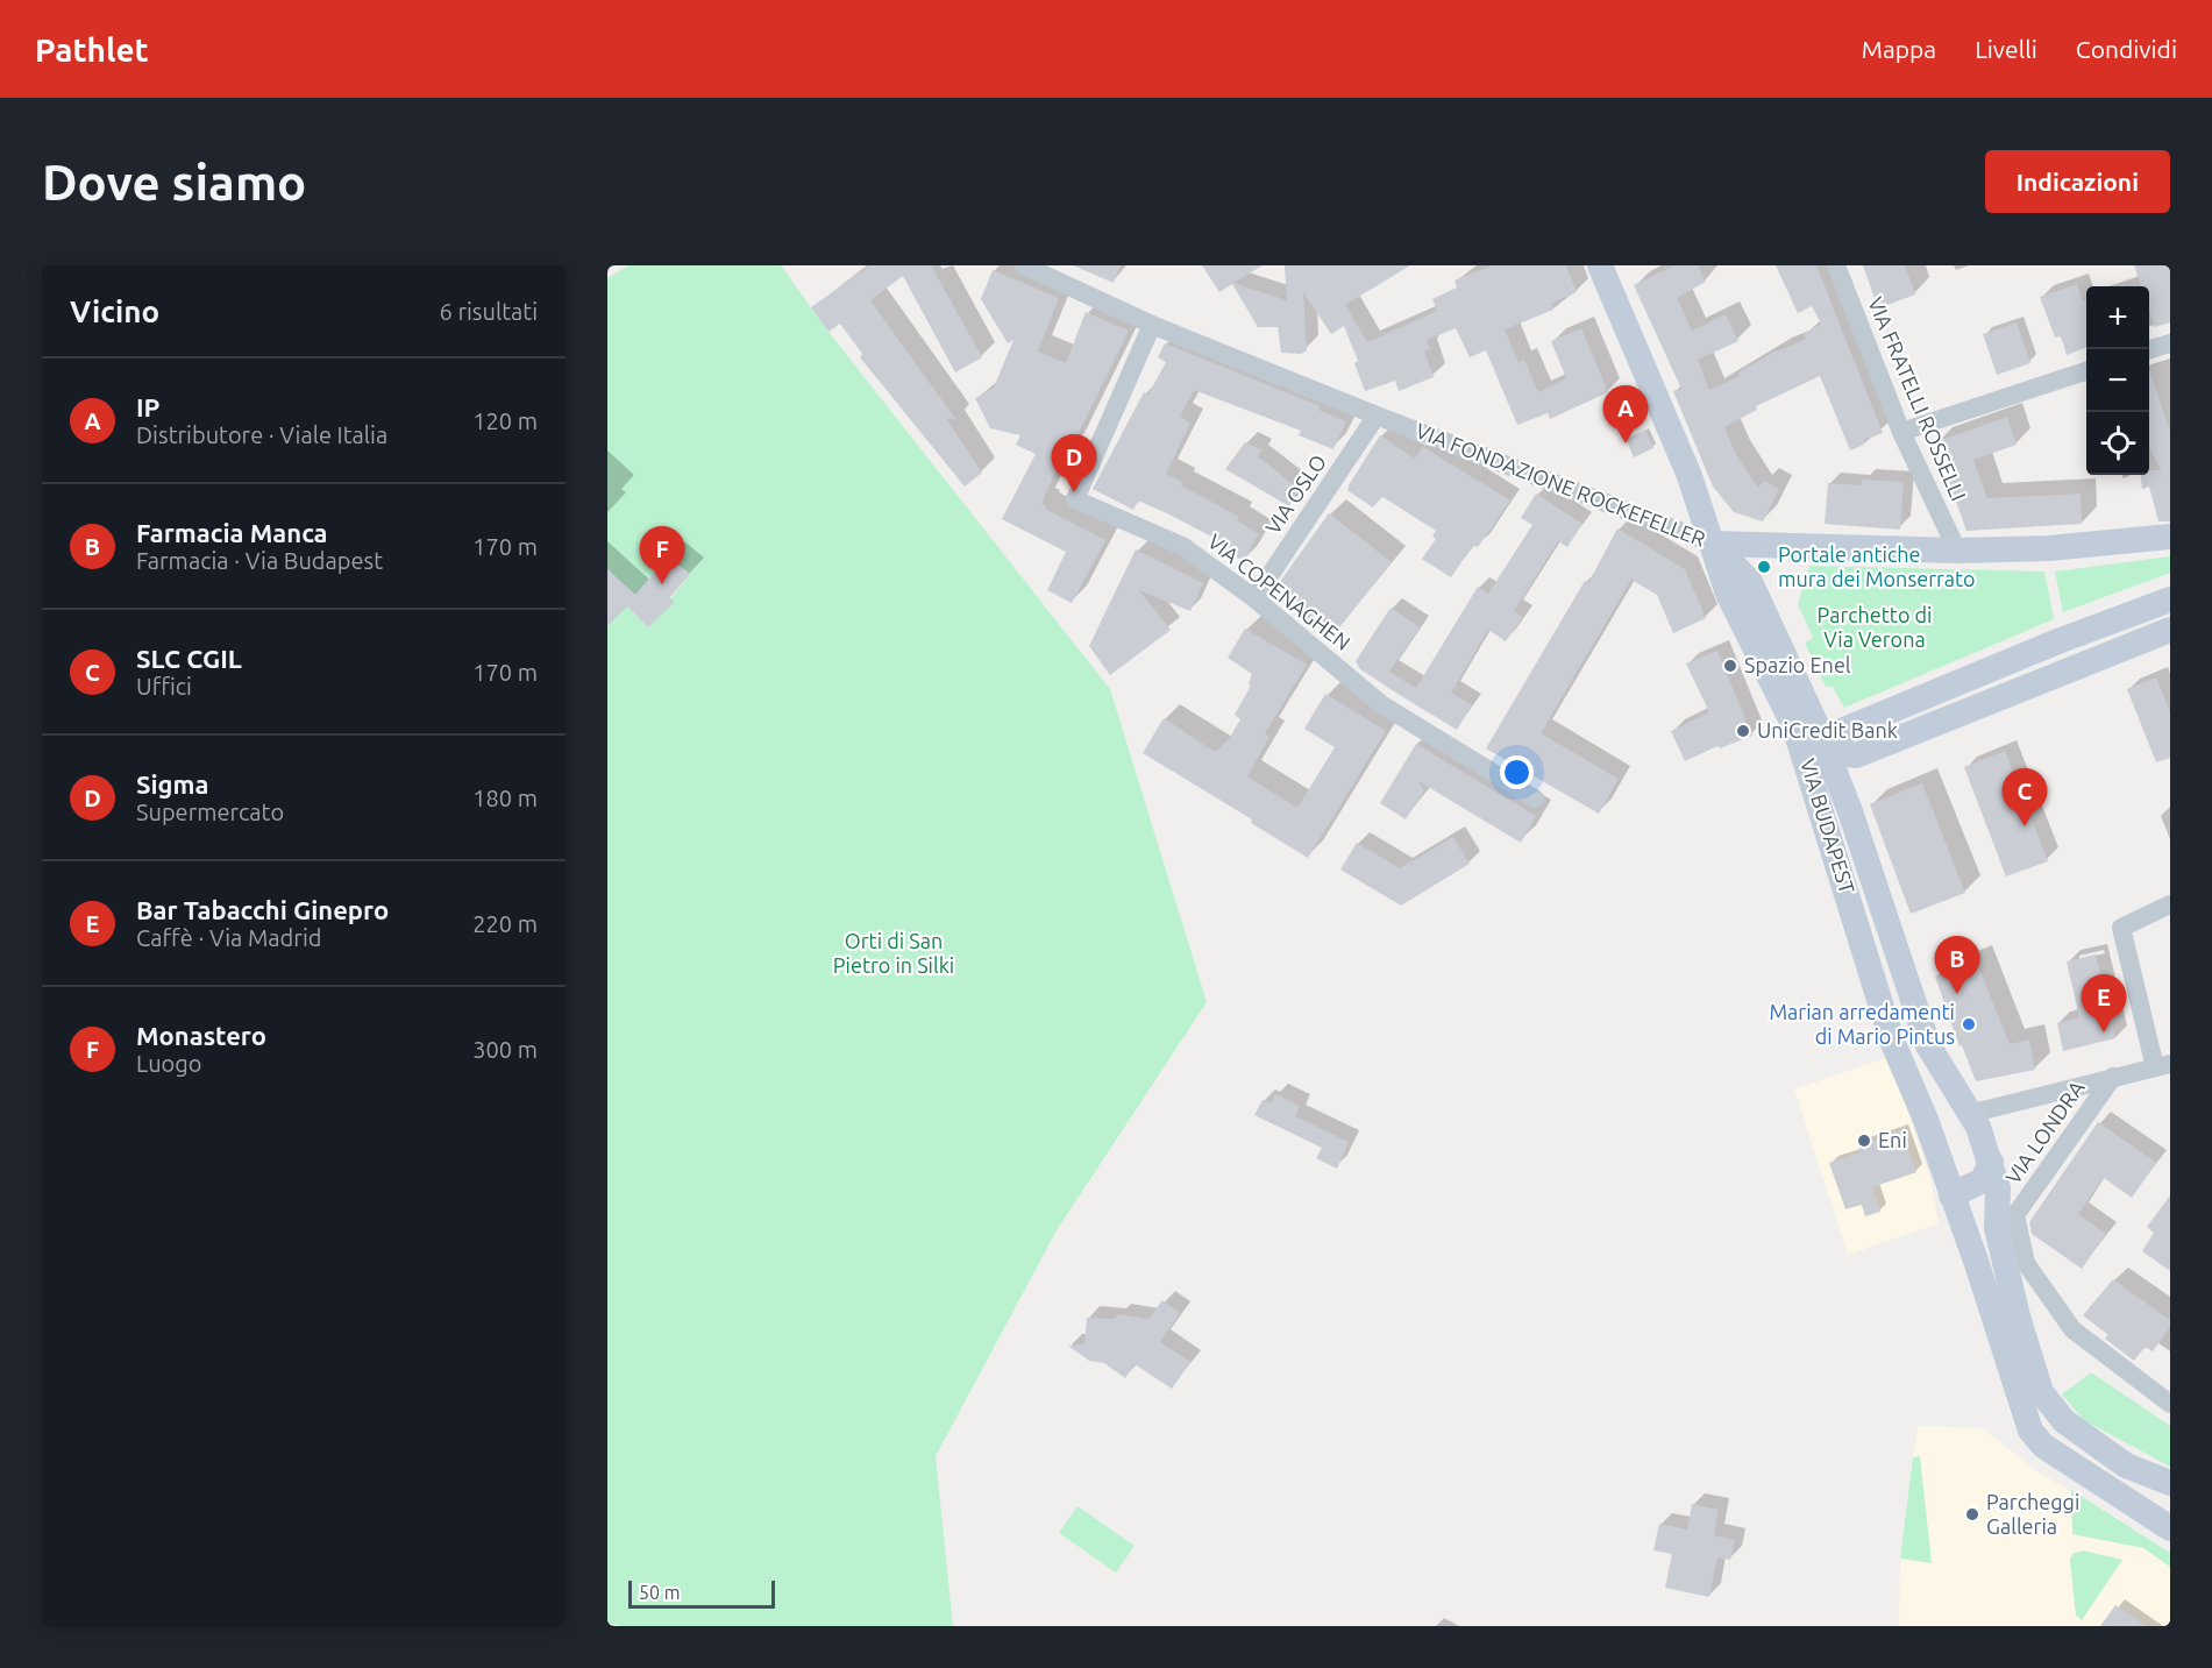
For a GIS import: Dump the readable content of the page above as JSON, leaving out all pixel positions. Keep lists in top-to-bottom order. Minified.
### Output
{"streets":{"main road":["VIA FONDAZIONE ROCKEFELLER","VIA BUDAPEST"],"street":["VIA FRATELLI ROSSELLI","VIA OSLO","VIA COPENAGHEN","VIA LONDRA"]},"crossings":[["VIA FRATELLI ROSSELLI","VIA FONDAZIONE ROCKEFELLER"],["VIA FONDAZIONE ROCKEFELLER","VIA OSLO"],["VIA FONDAZIONE ROCKEFELLER","VIA COPENAGHEN"],["VIA FONDAZIONE ROCKEFELLER","VIA BUDAPEST"],["VIA OSLO","VIA COPENAGHEN"],["VIA BUDAPEST","VIA LONDRA"]],"parks":["Parchetto di Via Verona","Orti di San Pietro in Silki"],"places":["Portale antiche mura dei Monserrato","Spazio Enel","UniCredit Bank","Marian arredamenti di Mario Pintus","Eni","Parcheggi Galleria"],"scale_bar":"50 m","page":{"header":"Pathlet","nav":["Mappa","Livelli","Condividi"],"buttons":"Indicazioni","title":"Dove siamo","heading":["Vicino","6 risultati"],"map_buttons":["+","−"],"list":[{"mark":"A","name":"IP","note":"Distributore · Viale Italia","value":"120 m"},{"mark":"B","name":"Farmacia Manca","note":"Farmacia · Via Budapest","value":"170 m"},{"mark":"C","name":"SLC CGIL","note":"Uffici","value":"170 m"},{"mark":"D","name":"Sigma","note":"Supermercato","value":"180 m"},{"mark":"E","name":"Bar Tabacchi Ginepro","note":"Caffè · Via Madrid","value":"220 m"},{"mark":"F","name":"Monastero","note":"Luogo","value":"300 m"}],"pins":["A","D","F","C","B","E"],"scale":"50 m"}}
